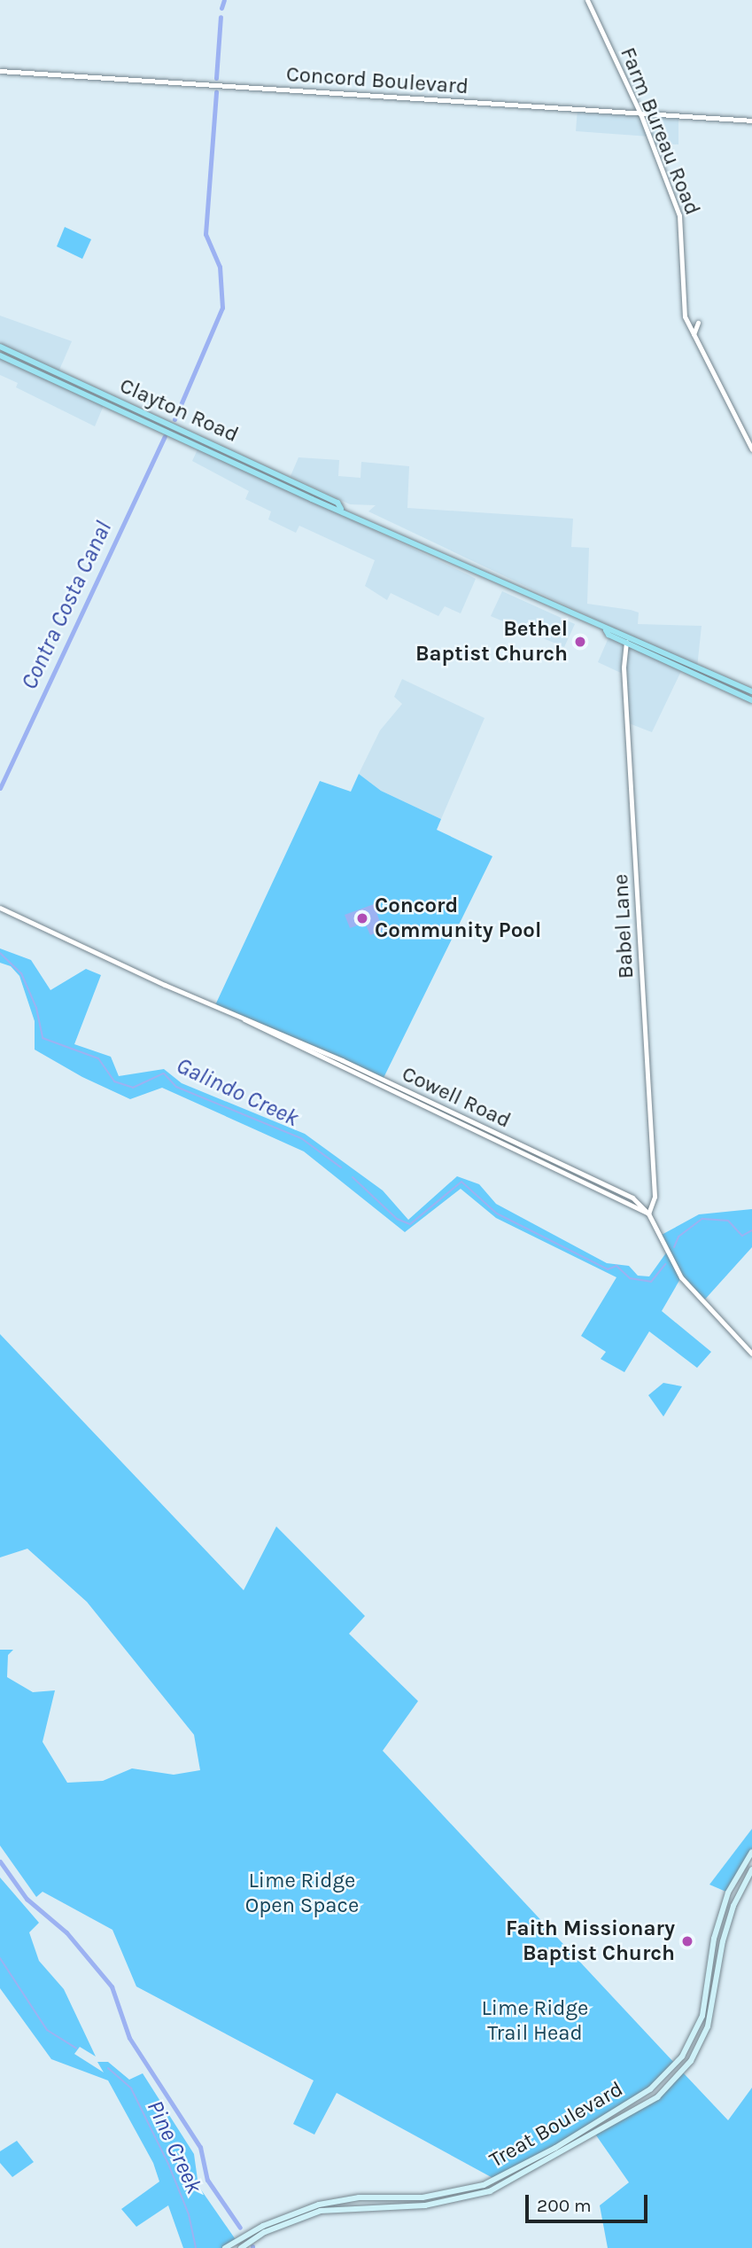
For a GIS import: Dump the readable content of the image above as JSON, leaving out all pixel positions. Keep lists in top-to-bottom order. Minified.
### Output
{"streets":{"main road":["Clayton Road","Treat Boulevard"],"street":["Concord Boulevard","Farm Bureau Road","Babel Lane","Cowell Road"]},"crossings":[["Concord Boulevard","Farm Bureau Road"],["Clayton Road","Babel Lane"],["Babel Lane","Cowell Road"]],"water":["Contra Costa Canal","Galindo Creek","Pine Creek"],"parks":["Lime Ridge Open Space","Lime Ridge Trail Head"],"places":["Bethel Baptist Church","Concord Community Pool","Faith Missionary Baptist Church"],"scale_bar":"200 m"}
